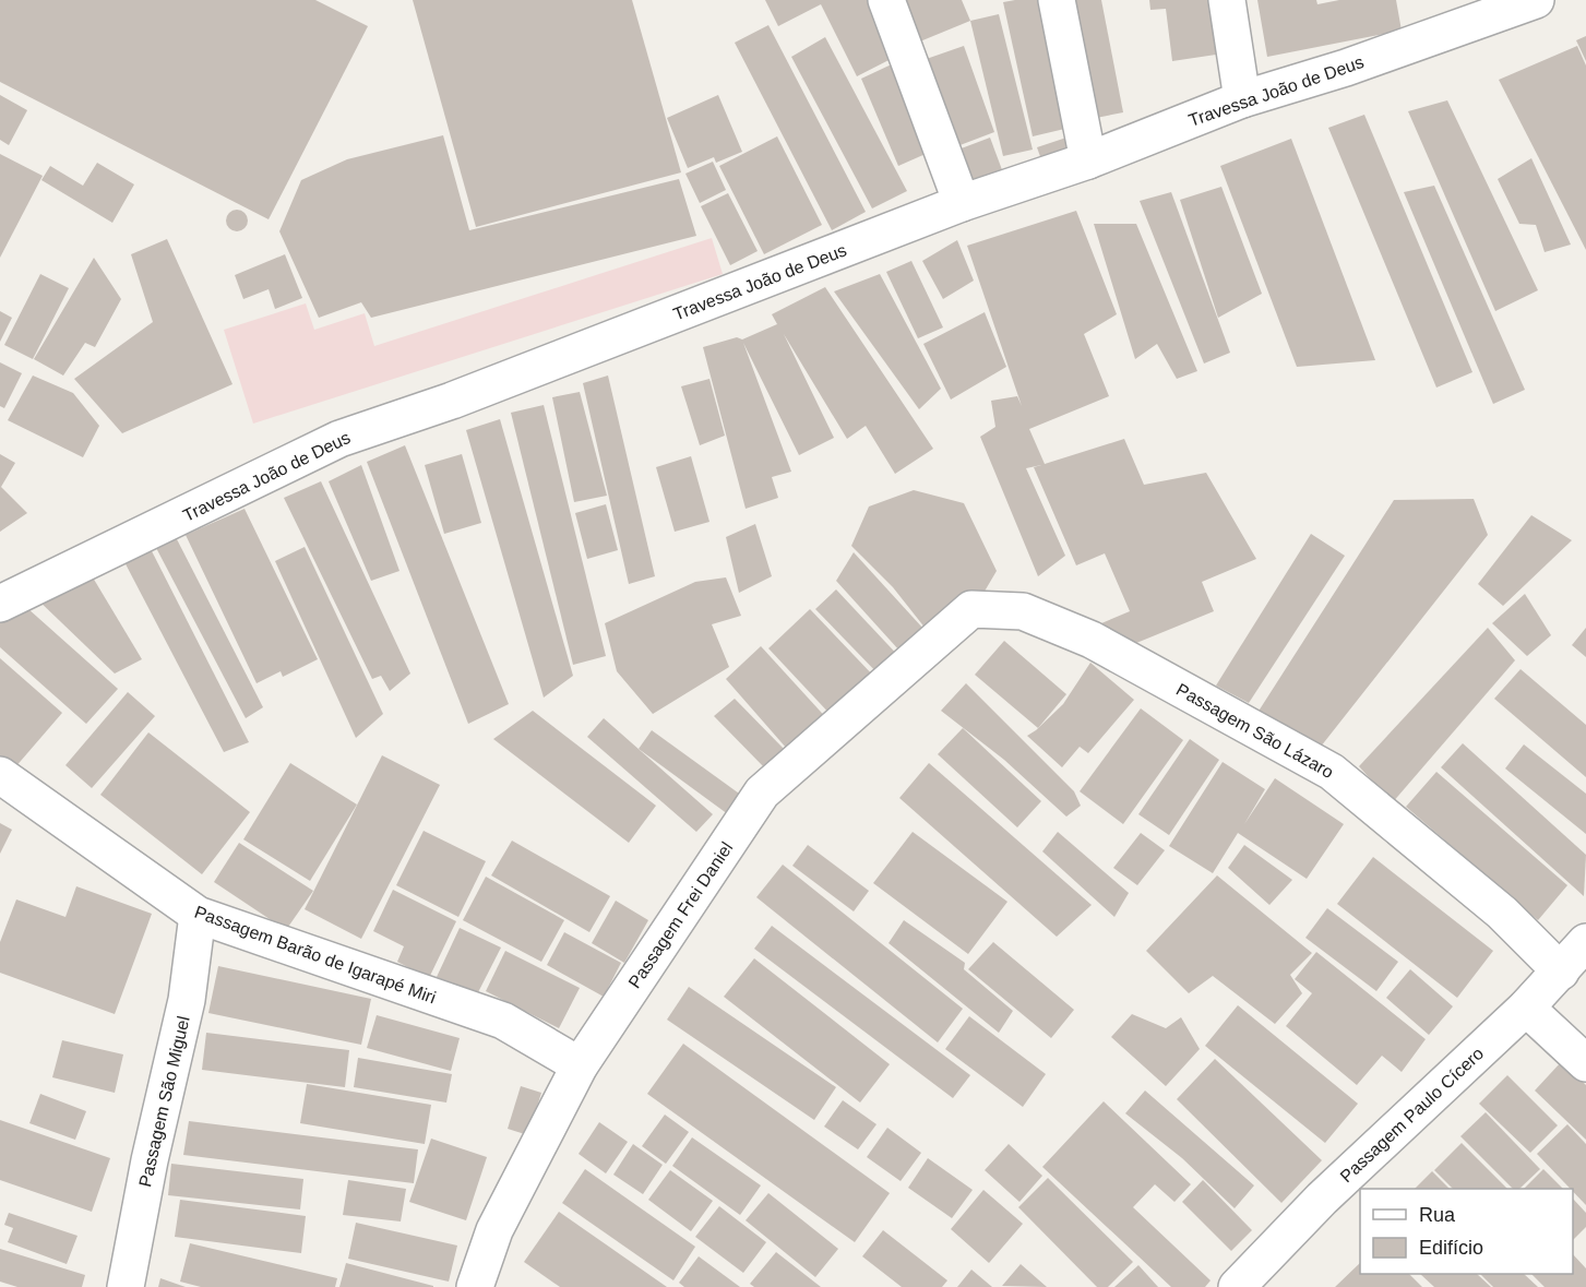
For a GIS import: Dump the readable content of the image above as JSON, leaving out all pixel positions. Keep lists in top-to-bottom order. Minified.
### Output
{"streets":{"street":["Travessa João de Deus","Passagem São Lázaro","Passagem Frei Daniel","Passagem Barão de Igarapé Miri","Passagem São Miguel","Passagem Paulo Cícero"]},"crossings":[["Passagem São Lázaro","Passagem Frei Daniel"],["Passagem São Lázaro","Passagem Paulo Cícero"],["Passagem Frei Daniel","Passagem Barão de Igarapé Miri"],["Passagem Barão de Igarapé Miri","Passagem São Miguel"]],"legend":["Rua","Edifício"]}
